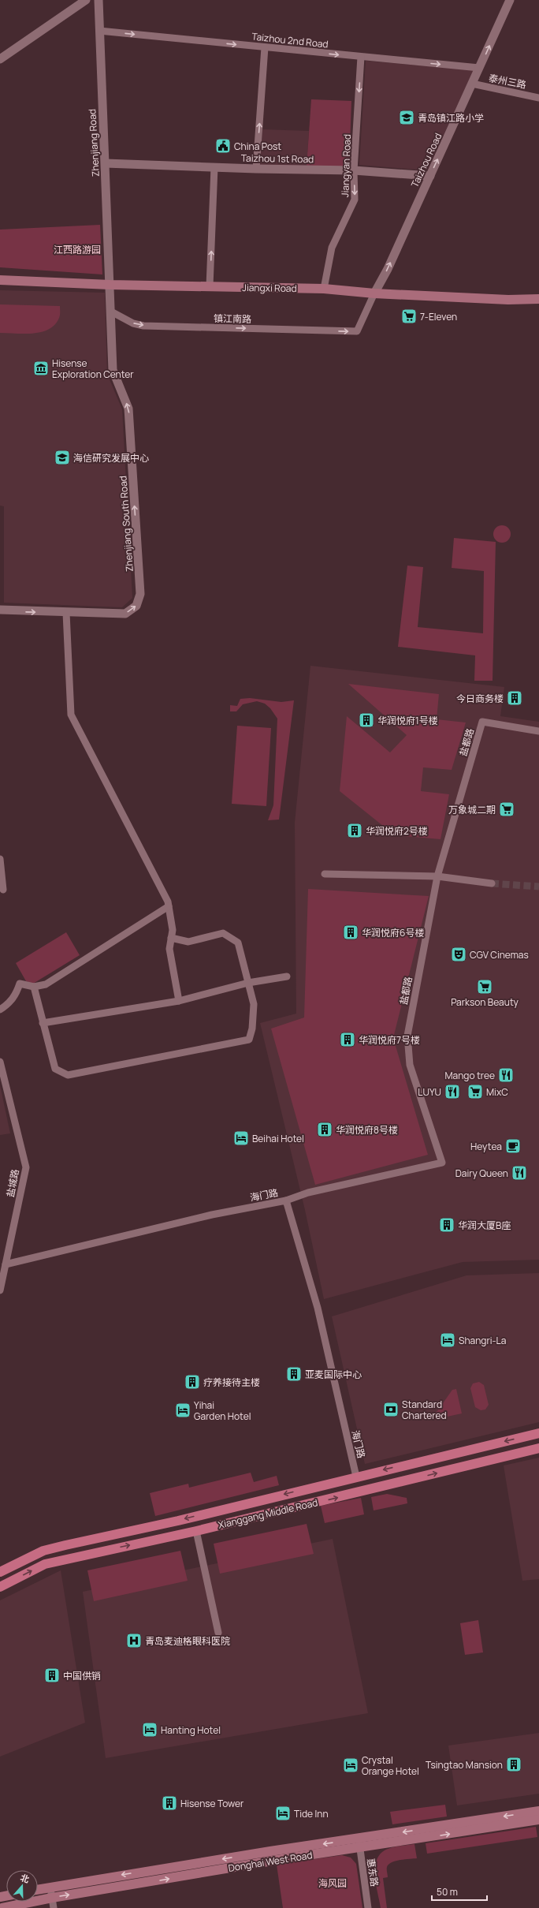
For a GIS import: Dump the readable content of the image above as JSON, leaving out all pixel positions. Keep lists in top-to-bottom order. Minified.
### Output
{"streets":{"main road":["Jiangxi Road","Xianggang Middle Road","Donghai West Road"],"street":["Taizhou 2nd Road","泰州三路","Zhenjiang Road","Taizhou 1st Road","Taizhou Road","Jiangyan Road","镇江南路","Zhenjiang South Road","盐都路","盐城路","海门路","惠东路"]},"crossings":[["Taizhou 2nd Road","Zhenjiang Road"],["Taizhou 2nd Road","Taizhou Road"],["Taizhou 2nd Road","Jiangyan Road"],["泰州三路","Taizhou Road"],["Zhenjiang Road","Taizhou 1st Road"],["Zhenjiang Road","Jiangxi Road"],["Zhenjiang Road","Zhenjiang South Road"],["Taizhou 1st Road","Taizhou Road"],["Taizhou 1st Road","Jiangyan Road"],["Taizhou Road","Jiangxi Road"],["Taizhou Road","镇江南路"],["Jiangyan Road","Jiangxi Road"],["Jiangxi Road","镇江南路"],["Jiangxi Road","Zhenjiang South Road"],["镇江南路","Zhenjiang South Road"],["盐都路","海门路"],["盐城路","海门路"],["海门路","Xianggang Middle Road"],["Donghai West Road","惠东路"]],"one_way":["Taizhou 2nd Road","Taizhou Road","Jiangyan Road","镇江南路"],"parks":["江西路游园","海风园"],"places":{"school or university":["青岛镇江路小学","海信研究发展中心"],"public building":["China Post"],"supermarket":["7-Eleven","万象城二期","Parkson Beauty","MixC"],"museum":["Hisense Exploration Center"],"building":["今日商务楼","华润悦府1号楼","华润悦府2号楼","华润悦府6号楼","华润悦府7号楼","华润悦府8号楼","华润大厦B座","亚麦国际中心","疗养接待主楼","中国供销","Tsingtao Mansion","Hisense Tower"],"theatre":["CGV Cinemas"],"restaurant":["Mango tree","LUYU","Dairy Queen"],"hotel":["Beihai Hotel","Shangri-La","Yihai Garden Hotel","Hanting Hotel","Crystal Orange Hotel","Tide Inn"],"cafe":["Heytea"],"bank":["Standard Chartered"],"hospital":["青岛麦迪格眼科医院"]},"scale_bar":"50 m","north":"top"}
